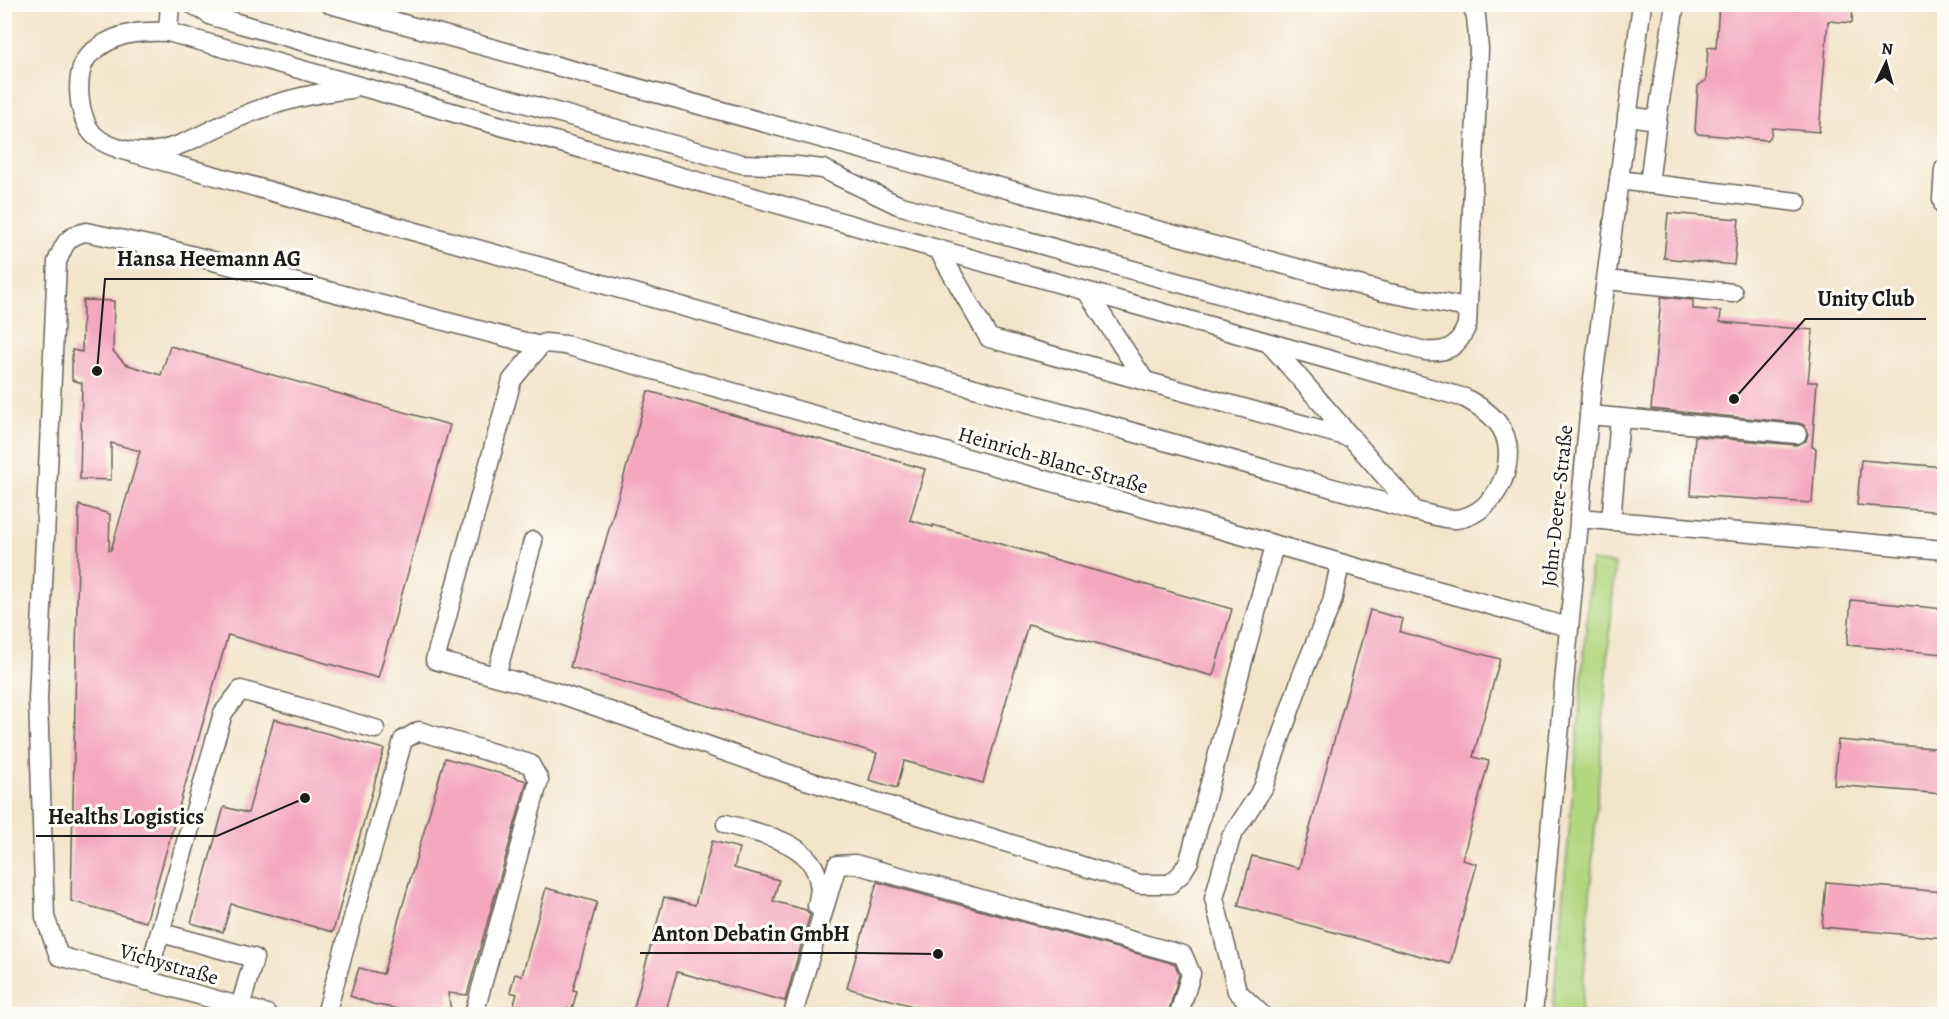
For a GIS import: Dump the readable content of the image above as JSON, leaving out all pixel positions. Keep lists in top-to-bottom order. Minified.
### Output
{"streets":{"street":["Heinrich-Blanc-Straße","John-Deere-Straße","Vichystraße"]},"crossings":[["Heinrich-Blanc-Straße","John-Deere-Straße"],["Heinrich-Blanc-Straße","Vichystraße"]],"places":["Hansa Heemann AG","Unity Club","Healths Logistics","Anton Debatin GmbH"],"north":"top"}
